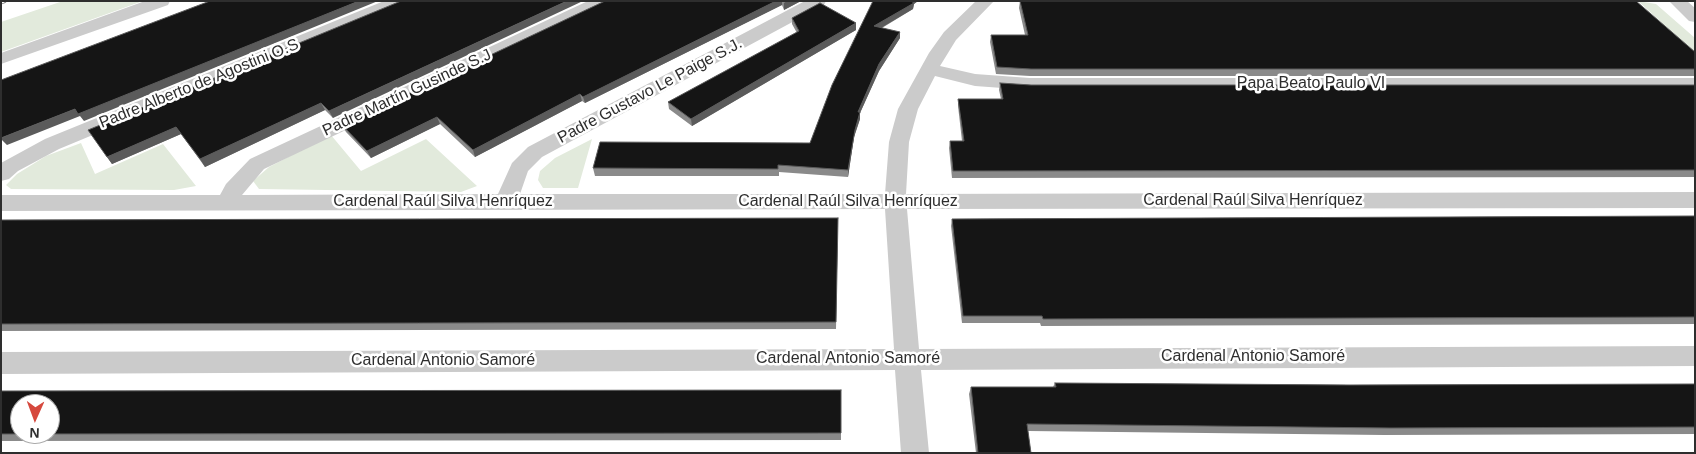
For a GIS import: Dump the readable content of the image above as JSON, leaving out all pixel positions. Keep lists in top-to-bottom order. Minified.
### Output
{"streets":{"street":["Padre Alberto de Agostini O.S","Papa Beato Paulo VI","Padre Gustavo Le Paige S.J.","Padre Martín Gusinde S.J","Cardenal Raúl Silva Henríquez","Cardenal Antonio Samoré"]},"crossings":[["Padre Gustavo Le Paige S.J.","Cardenal Raúl Silva Henríquez"],["Padre Martín Gusinde S.J","Cardenal Raúl Silva Henríquez"]],"north":"bottom"}
